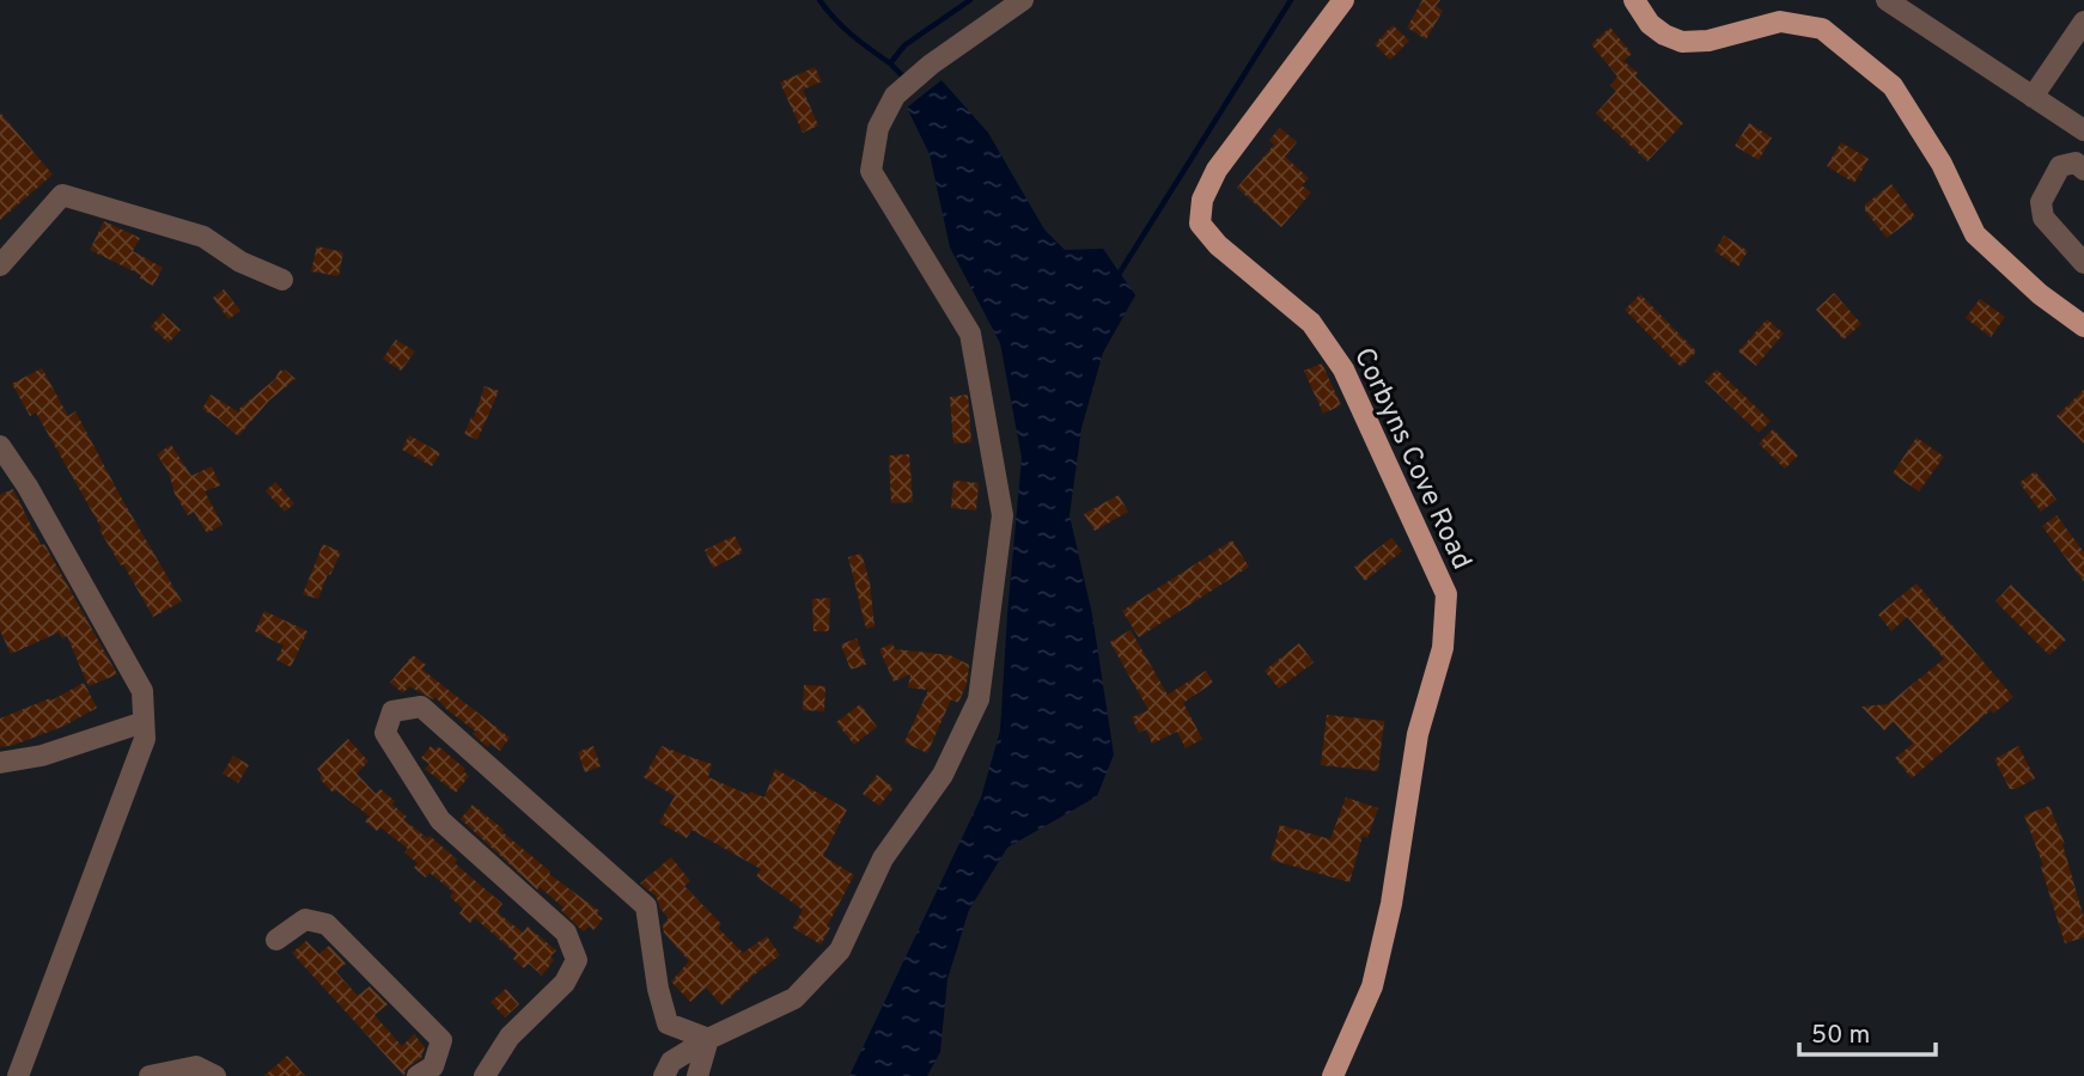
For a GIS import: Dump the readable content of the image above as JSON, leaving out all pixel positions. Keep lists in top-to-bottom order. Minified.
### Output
{"streets":{"main road":["Corbyns Cove Road"]},"scale_bar":"50 m"}
